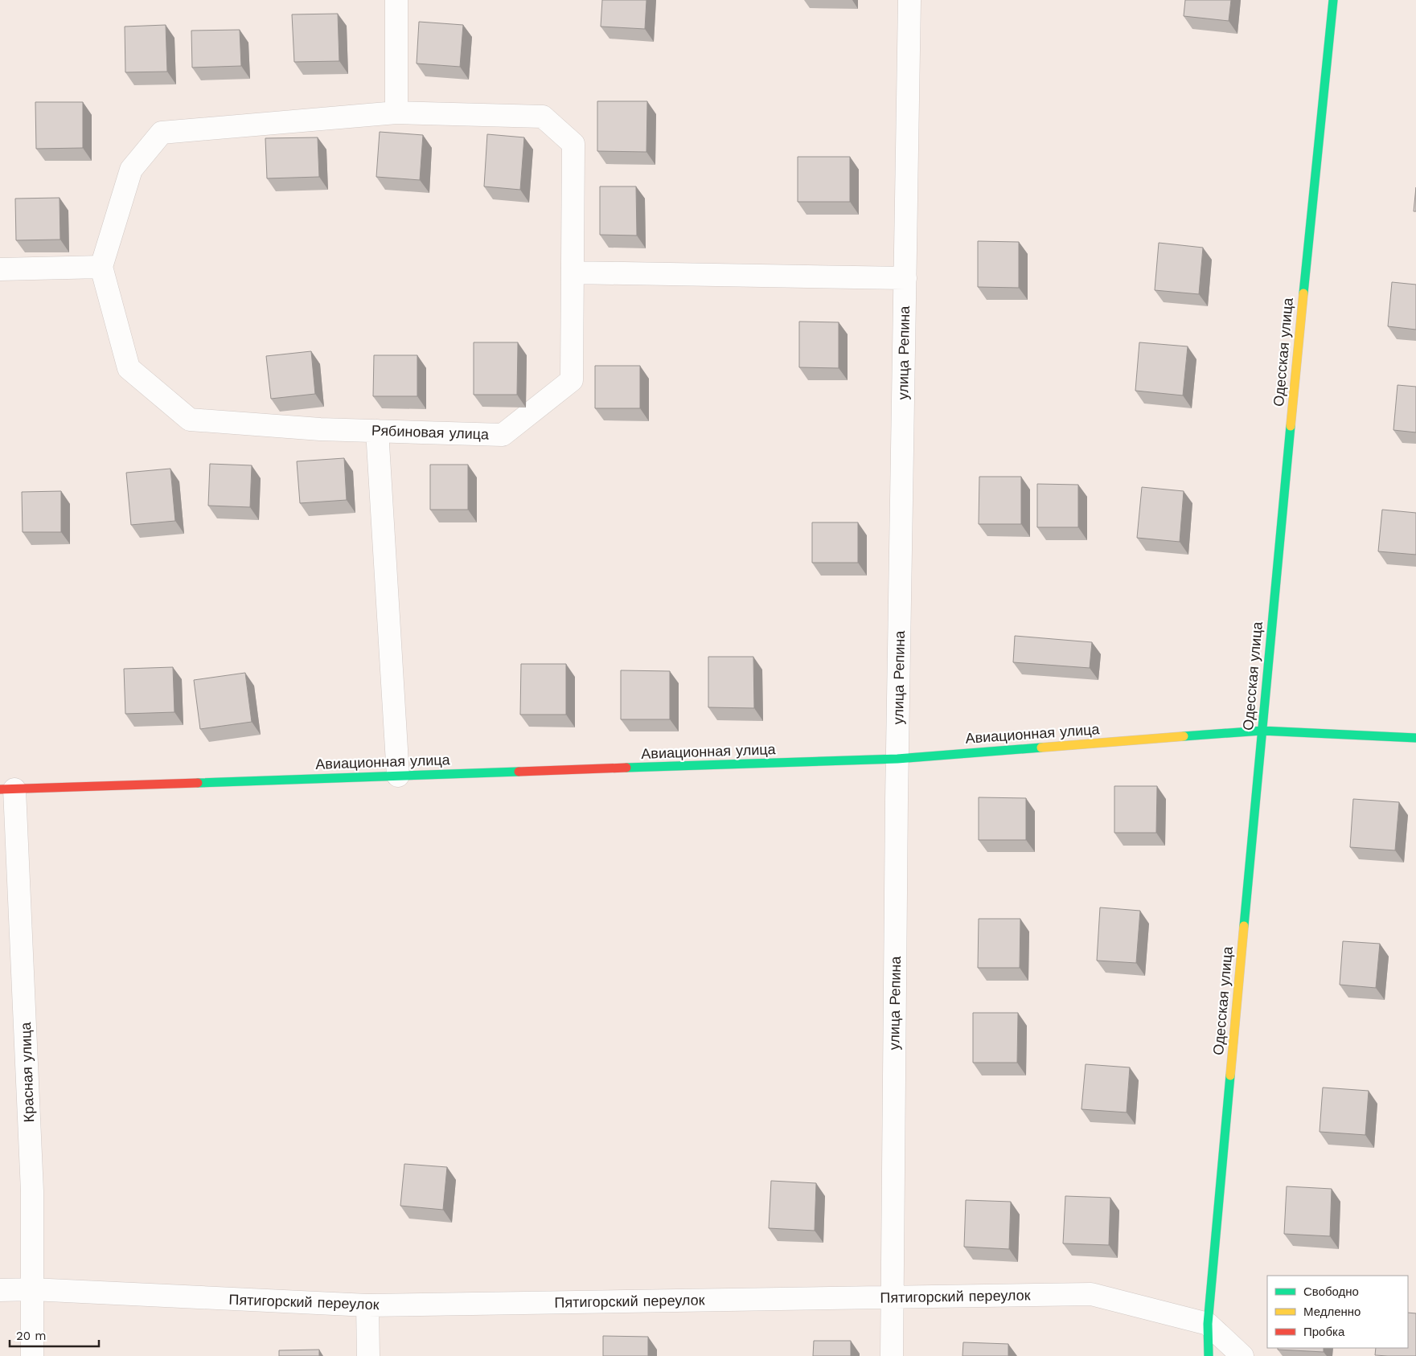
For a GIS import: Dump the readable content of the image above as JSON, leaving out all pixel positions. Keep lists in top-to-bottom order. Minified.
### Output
{"streets":{"street":["Одесская улица","улица Репина","Рябиновая улица","Авиационная улица","Красная улица","Пятигорский переулок"]},"crossings":[["Одесская улица","Авиационная улица"],["Одесская улица","Пятигорский переулок"],["улица Репина","Авиационная улица"],["улица Репина","Пятигорский переулок"],["Авиационная улица","Красная улица"],["Красная улица","Пятигорский переулок"]],"legend":["Свободно","Медленно","Пробка"],"scale_bar":"20 m"}
